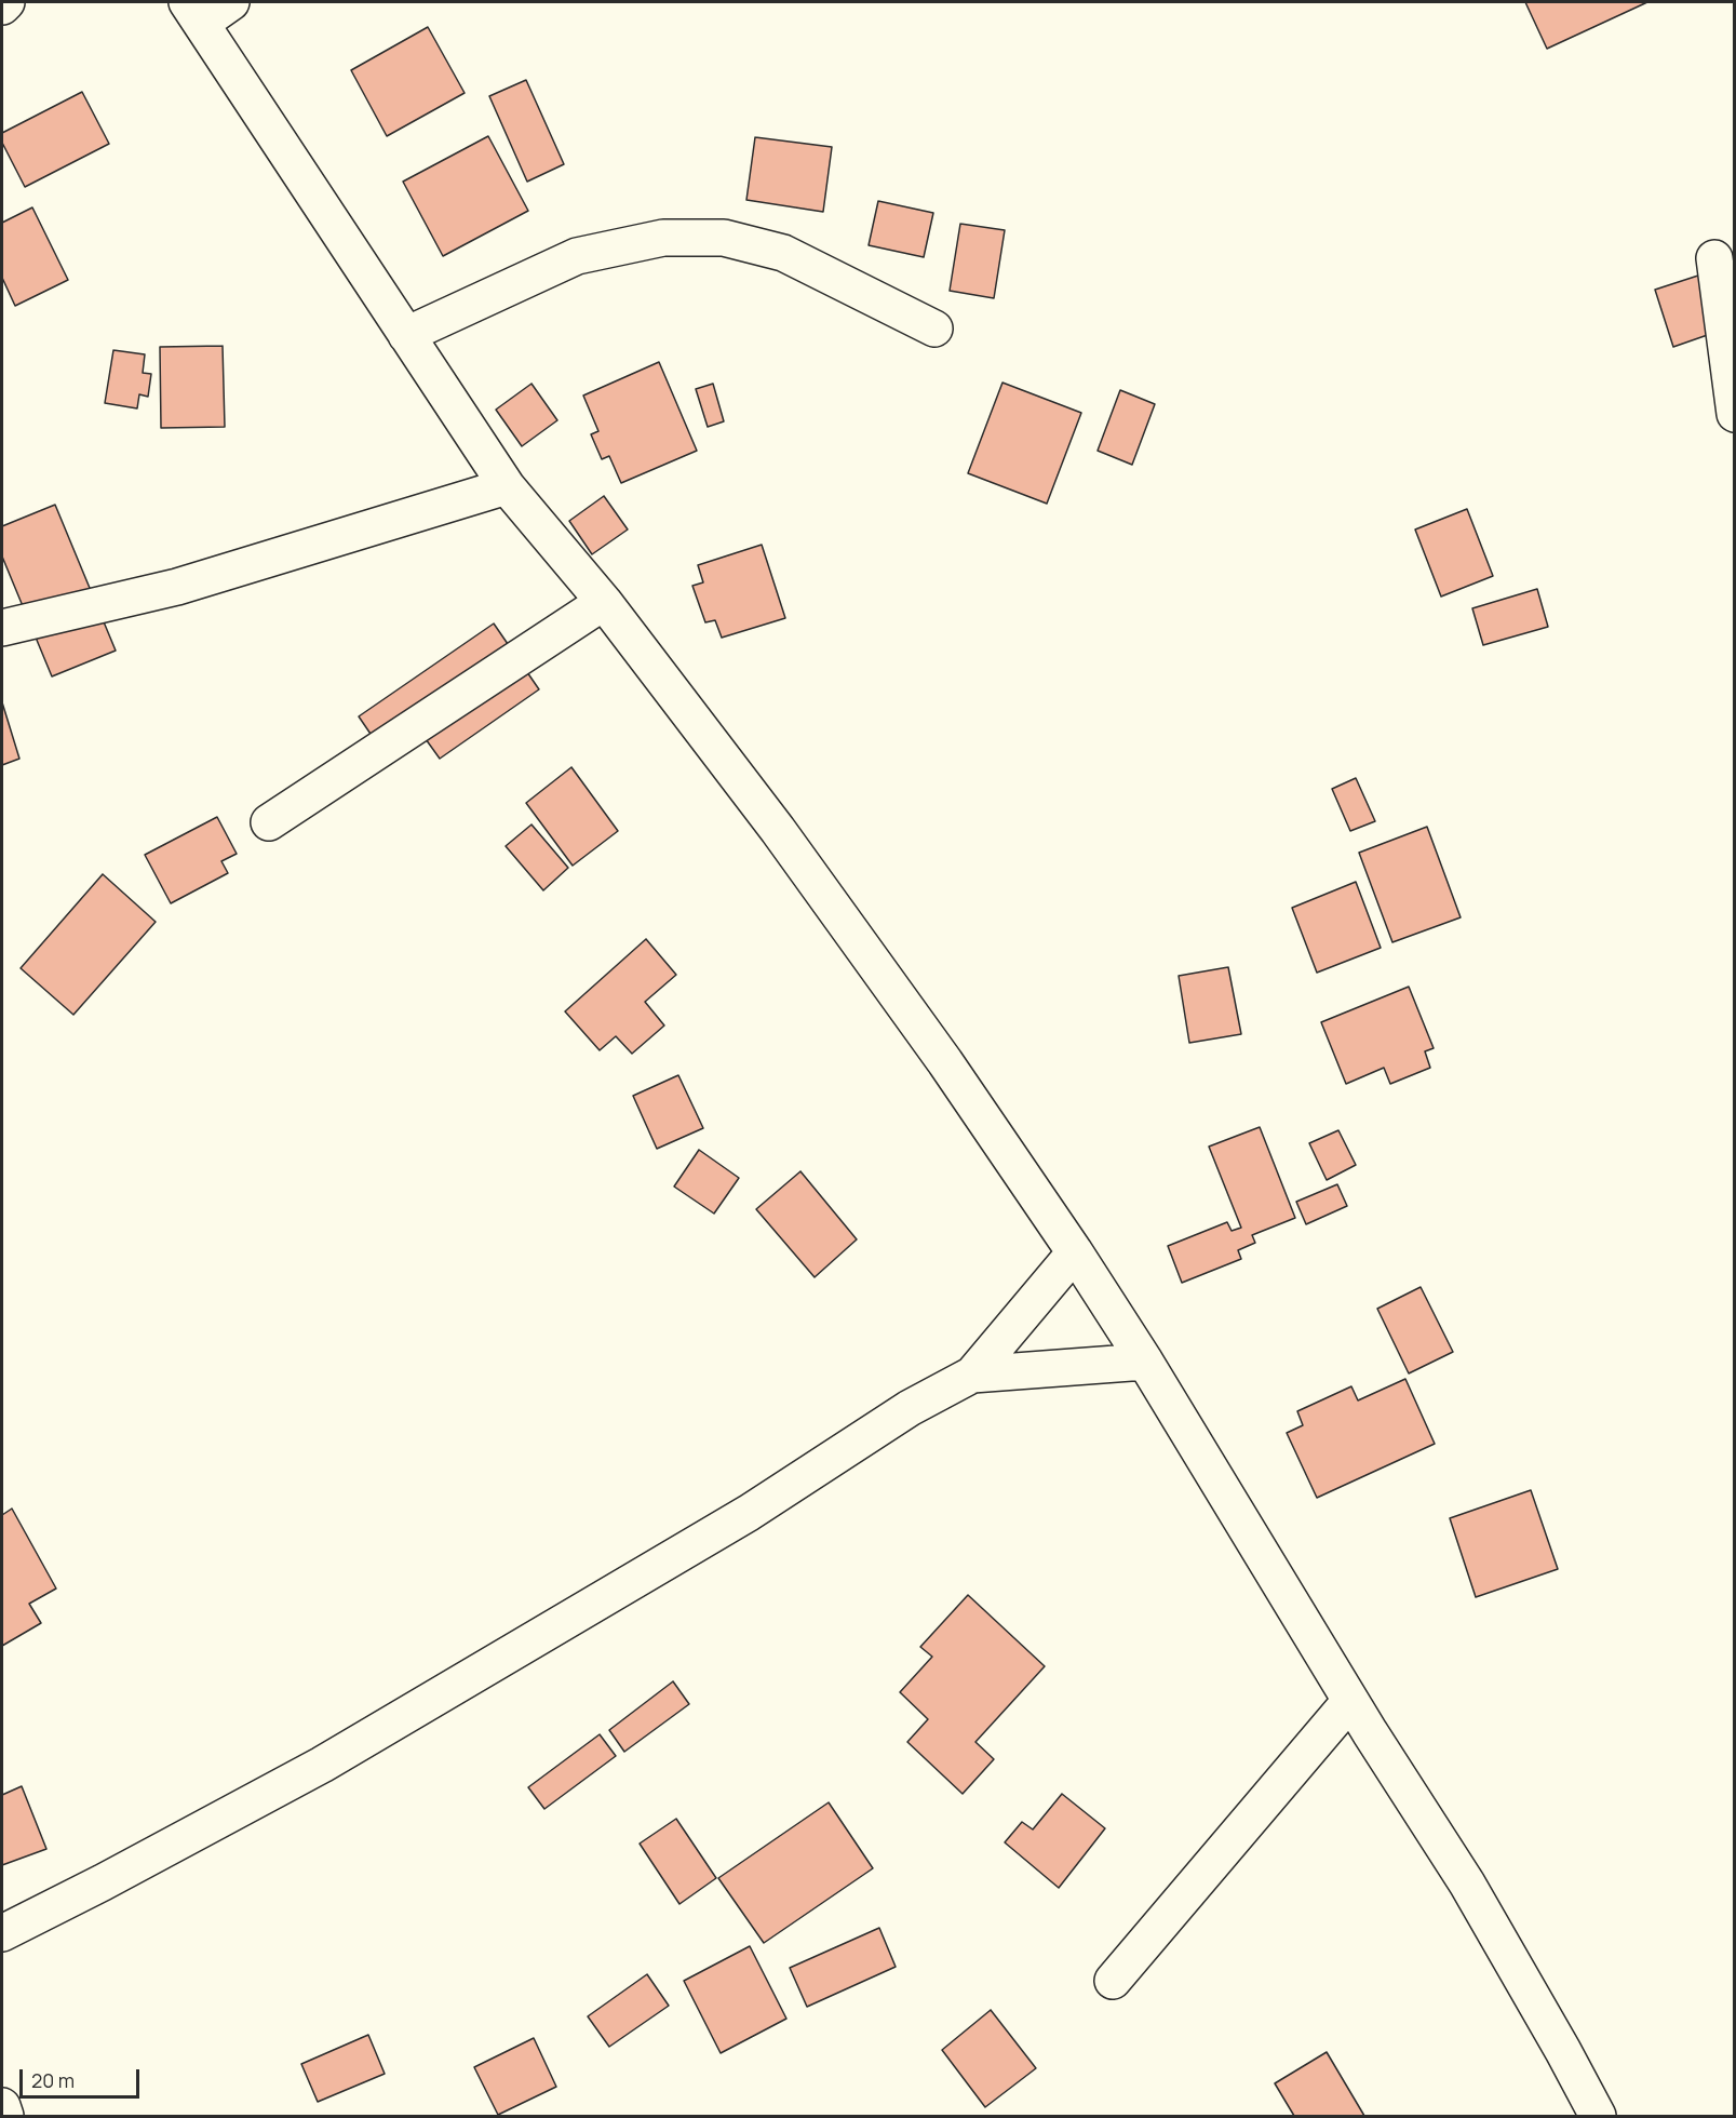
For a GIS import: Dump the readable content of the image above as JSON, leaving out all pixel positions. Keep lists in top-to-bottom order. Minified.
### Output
{"scale_bar":"20 m"}
